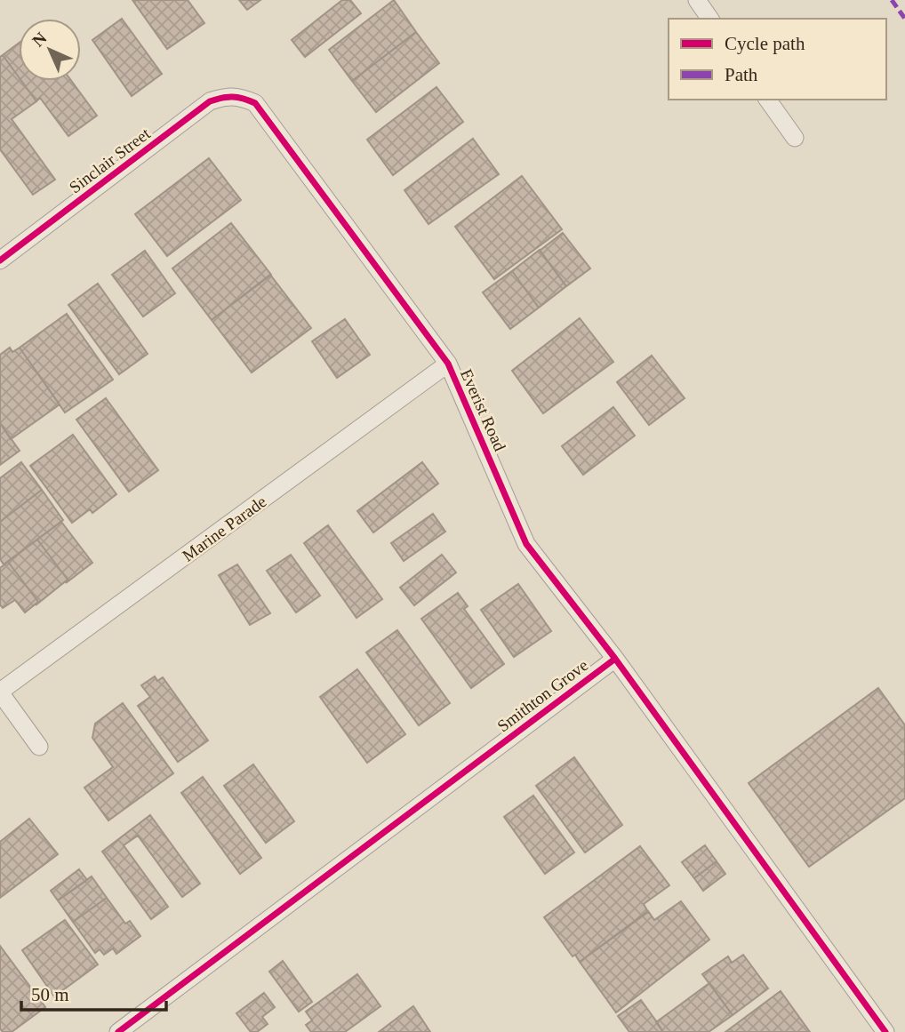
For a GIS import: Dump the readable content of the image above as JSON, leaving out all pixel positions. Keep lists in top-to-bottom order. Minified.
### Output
{"streets":{"street":["Sinclair Street","Everist Road","Marine Parade","Smithton Grove"]},"crossings":[["Sinclair Street","Everist Road"],["Everist Road","Marine Parade"],["Everist Road","Smithton Grove"]],"legend":["Cycle path","Path"],"scale_bar":"50 m","north":"top left"}
